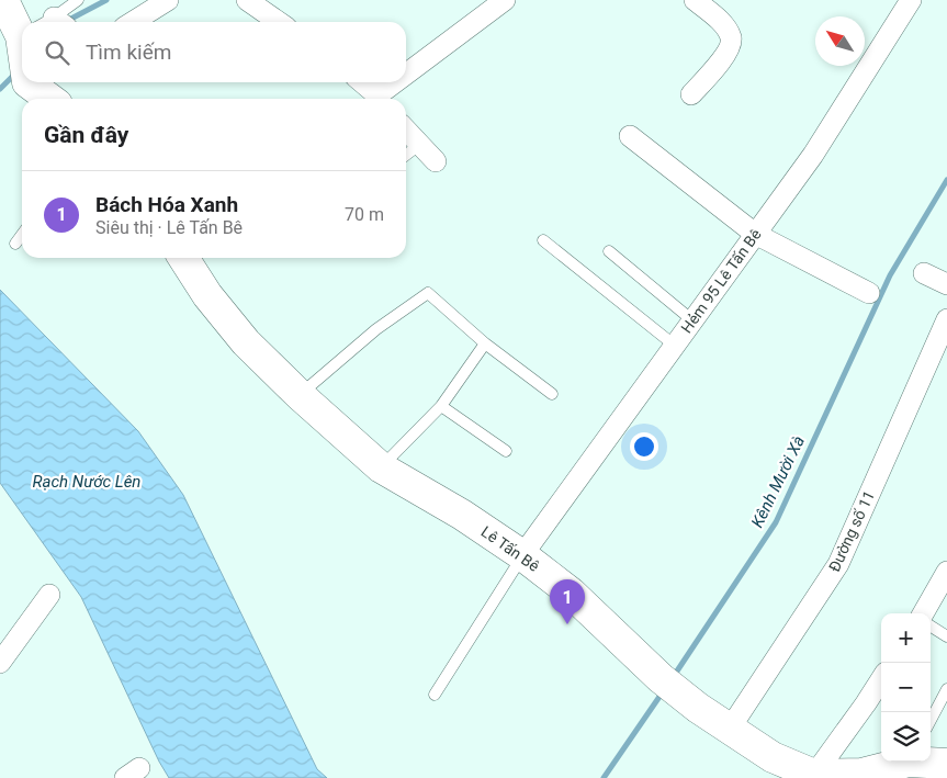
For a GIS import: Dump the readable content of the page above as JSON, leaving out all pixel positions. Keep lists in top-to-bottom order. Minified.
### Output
{"streets":{"street":["Hẻm 95 Lê Tấn Bê","Đường số 11","Lê Tấn Bê"]},"crossings":[["Hẻm 95 Lê Tấn Bê","Lê Tấn Bê"],["Đường số 11","Lê Tấn Bê"]],"water":["Rạch Nước Lên","Kênh Mười Xà"],"north":"top left","page":{"search":"Tìm kiếm","heading":"Gần đây","list":[{"mark":"1","name":"Bách Hóa Xanh","note":"Siêu thị · Lê Tấn Bê","value":"70 m"}],"pins":"1","map_buttons":["+","−"]}}
